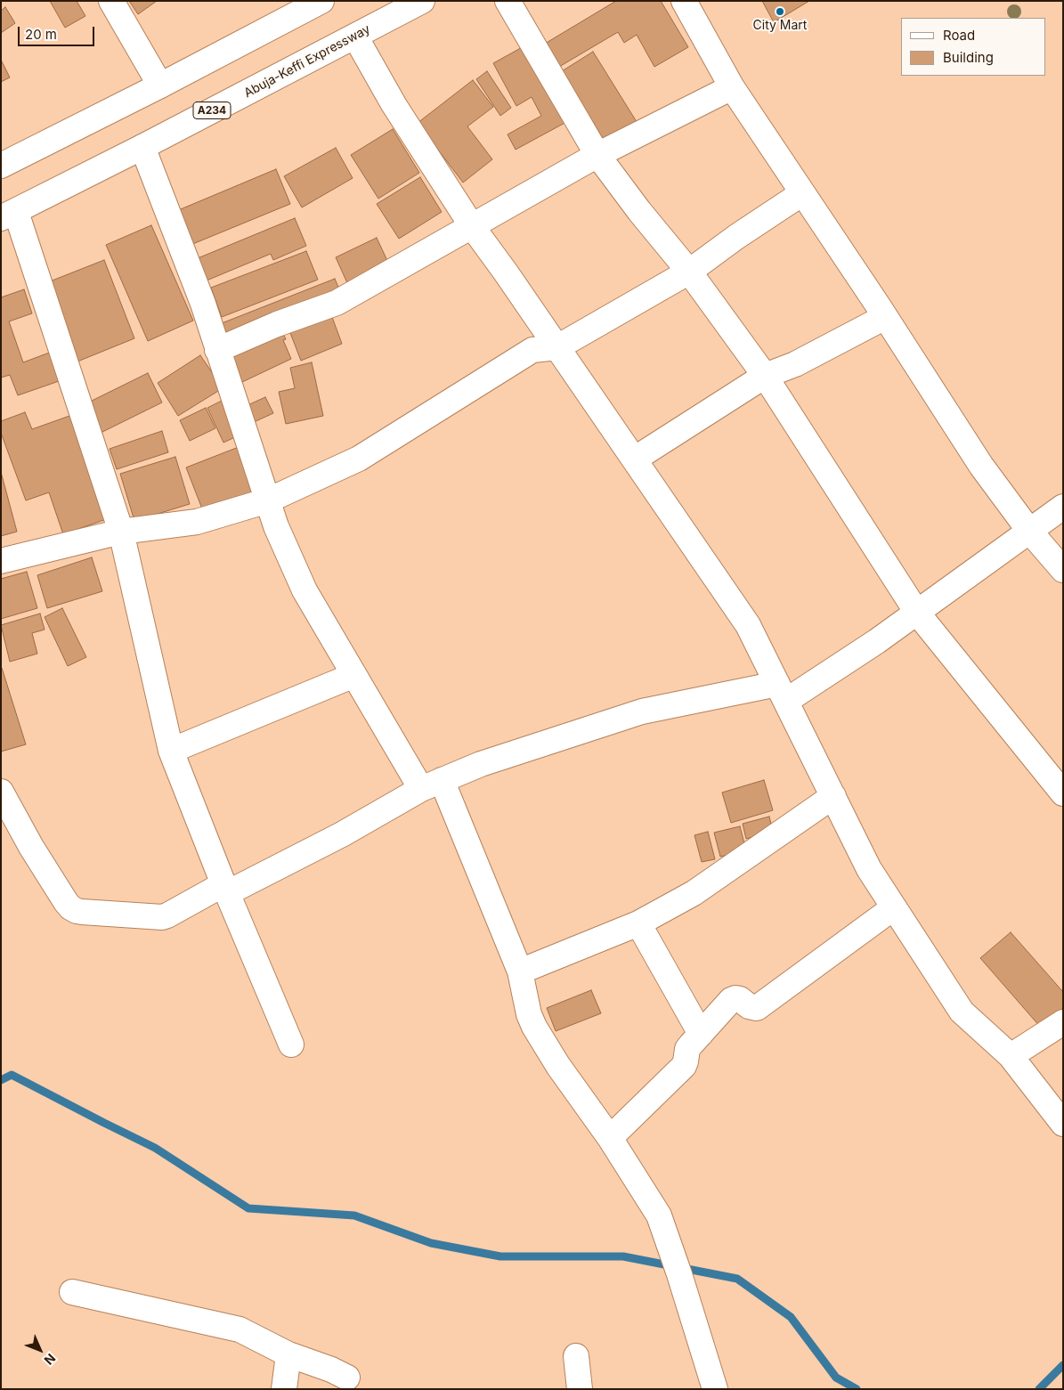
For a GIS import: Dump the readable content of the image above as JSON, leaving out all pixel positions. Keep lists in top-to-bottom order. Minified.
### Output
{"streets":{"main road":["Abuja-Keffi Expressway","A234"]},"places":["City Mart"],"legend":["Road","Building"],"scale_bar":"20 m","north":"bottom right"}
